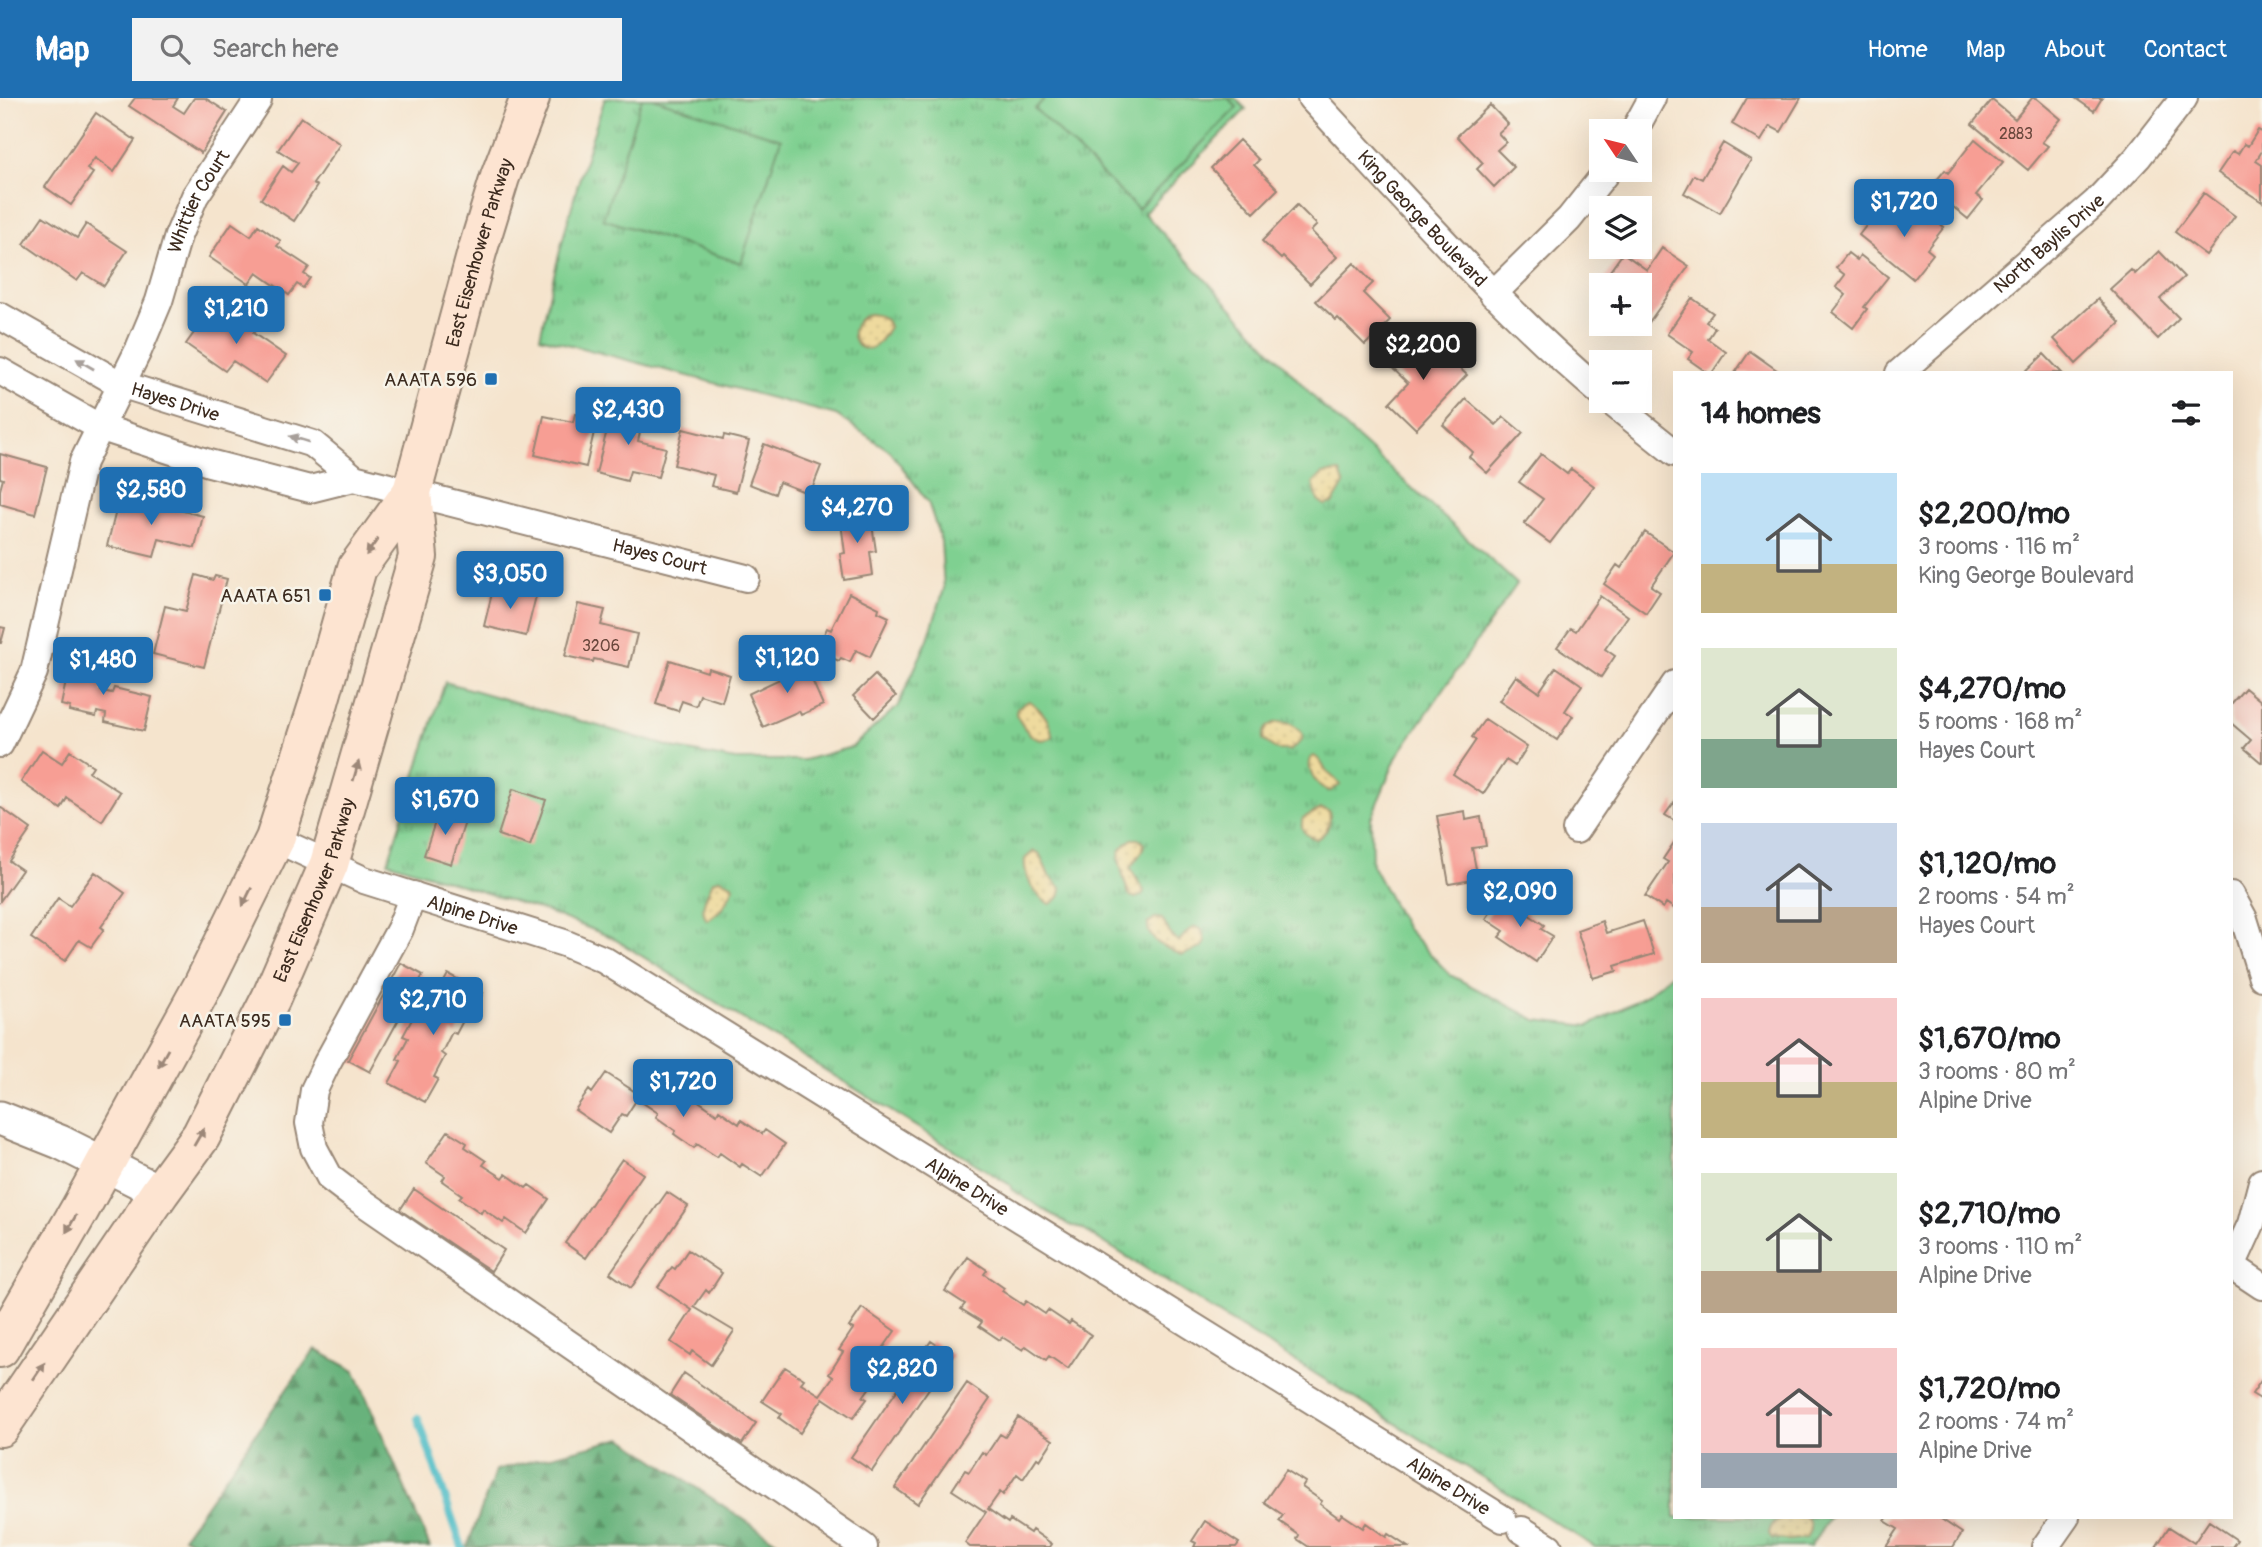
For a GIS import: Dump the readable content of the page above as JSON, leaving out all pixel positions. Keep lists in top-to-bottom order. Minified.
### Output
{"streets":{"main road":["East Eisenhower Parkway"],"street":["Whittier Court","King George Boulevard","North Baylis Drive","Hayes Drive","Hayes Court","Alpine Drive"]},"crossings":[["Whittier Court","Hayes Drive"],["East Eisenhower Parkway","Hayes Drive"],["East Eisenhower Parkway","Hayes Court"],["East Eisenhower Parkway","Alpine Drive"],["Hayes Drive","Hayes Court"]],"places":{"transit":["AAATA 596","AAATA 651","AAATA 595"]},"house_numbers":["2883","3206"],"north":"top left","page":{"header":"Map","search":"Search here","nav":["Home","Map","About","Contact"],"map_buttons":["+","−"],"price":["$1,720","$1,210","$2,200","$2,430","$2,580","$4,270","$3,050","$1,120","$1,480","$1,670","$2,090","$2,710","$1,720","$2,820"],"heading":"14 homes","list":[{"name":"$2,200/mo","note":"3 rooms · 116 m² · King George Boulevard"},{"name":"$4,270/mo","note":"5 rooms · 168 m² · Hayes Court"},{"name":"$1,120/mo","note":"2 rooms · 54 m² · Hayes Court"},{"name":"$1,670/mo","note":"3 rooms · 80 m² · Alpine Drive"},{"name":"$2,710/mo","note":"3 rooms · 110 m² · Alpine Drive"},{"name":"$1,720/mo","note":"2 rooms · 74 m² · Alpine Drive"}]}}
